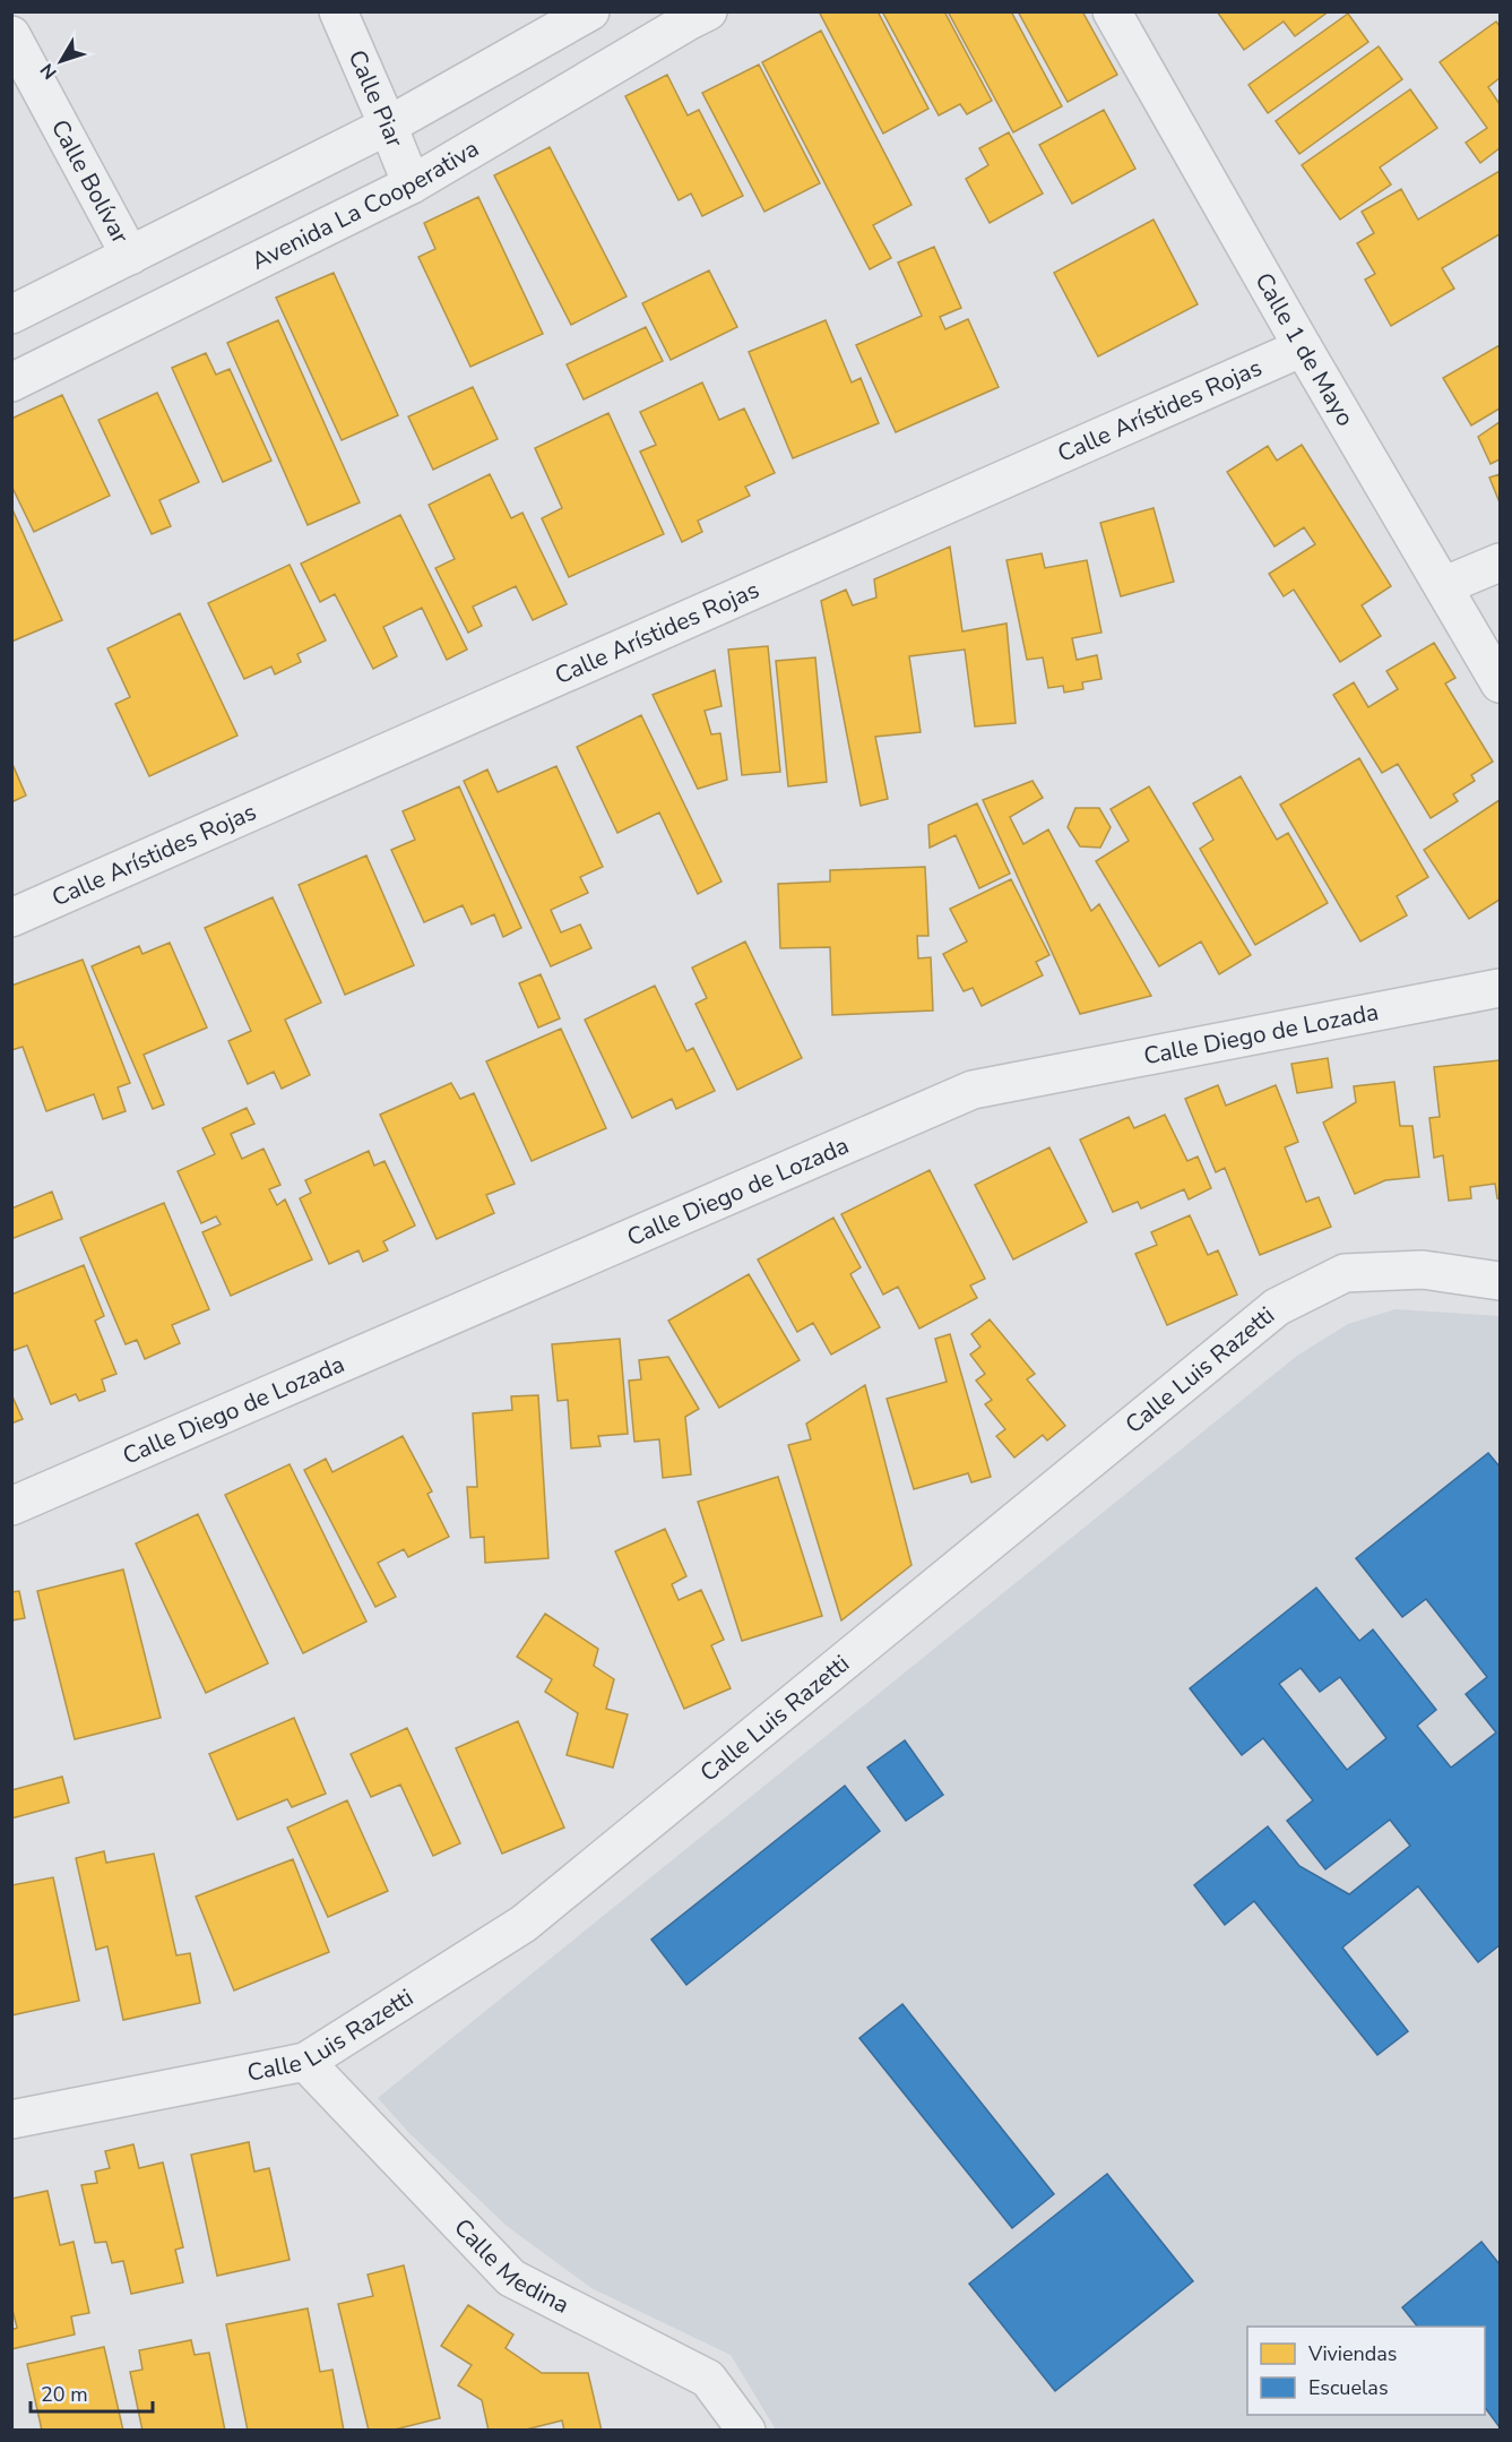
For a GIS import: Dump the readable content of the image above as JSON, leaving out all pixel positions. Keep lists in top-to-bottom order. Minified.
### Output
{"streets":{"street":["Calle Piar","Calle Bolívar","Avenida La Cooperativa","Calle 1 de Mayo","Calle Arístides Rojas","Calle Diego de Lozada","Calle Luis Razetti","Calle Medina"]},"crossings":[["Calle Piar","Avenida La Cooperativa"],["Calle 1 de Mayo","Calle Arístides Rojas"],["Calle Luis Razetti","Calle Medina"]],"legend":["Viviendas","Escuelas"],"scale_bar":"20 m","north":"bottom left"}
